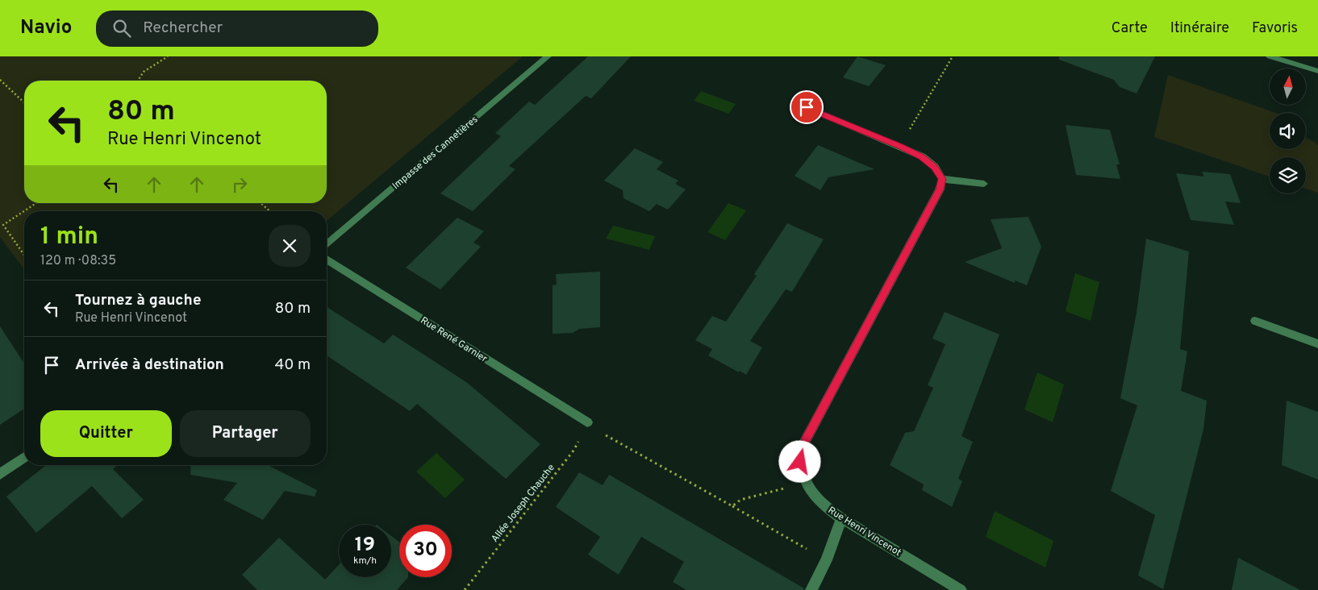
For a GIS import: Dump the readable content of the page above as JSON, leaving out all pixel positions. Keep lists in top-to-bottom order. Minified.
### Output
{"streets":{"street":["Impasse des Cannetières","Rue René Garnier","Rue Henri Vincenot"],"path":["Allée Joseph Chauche"]},"crossings":[["Rue René Garnier","Allée Joseph Chauche"]],"north":"top","page":{"header":"Navio","search":"Rechercher","nav":["Carte","Itinéraire","Favoris"],"turn":["80 m","Rue Henri Vincenot"],"heading":["1 min","120 m · 08:35"],"list":[{"name":"Tournez à gauche","note":"Rue Henri Vincenot","value":"80 m"},{"name":"Arrivée à destination","value":"40 m"}],"buttons":["Quitter","Partager"],"speed":"19 km/h","limit":"30"}}
